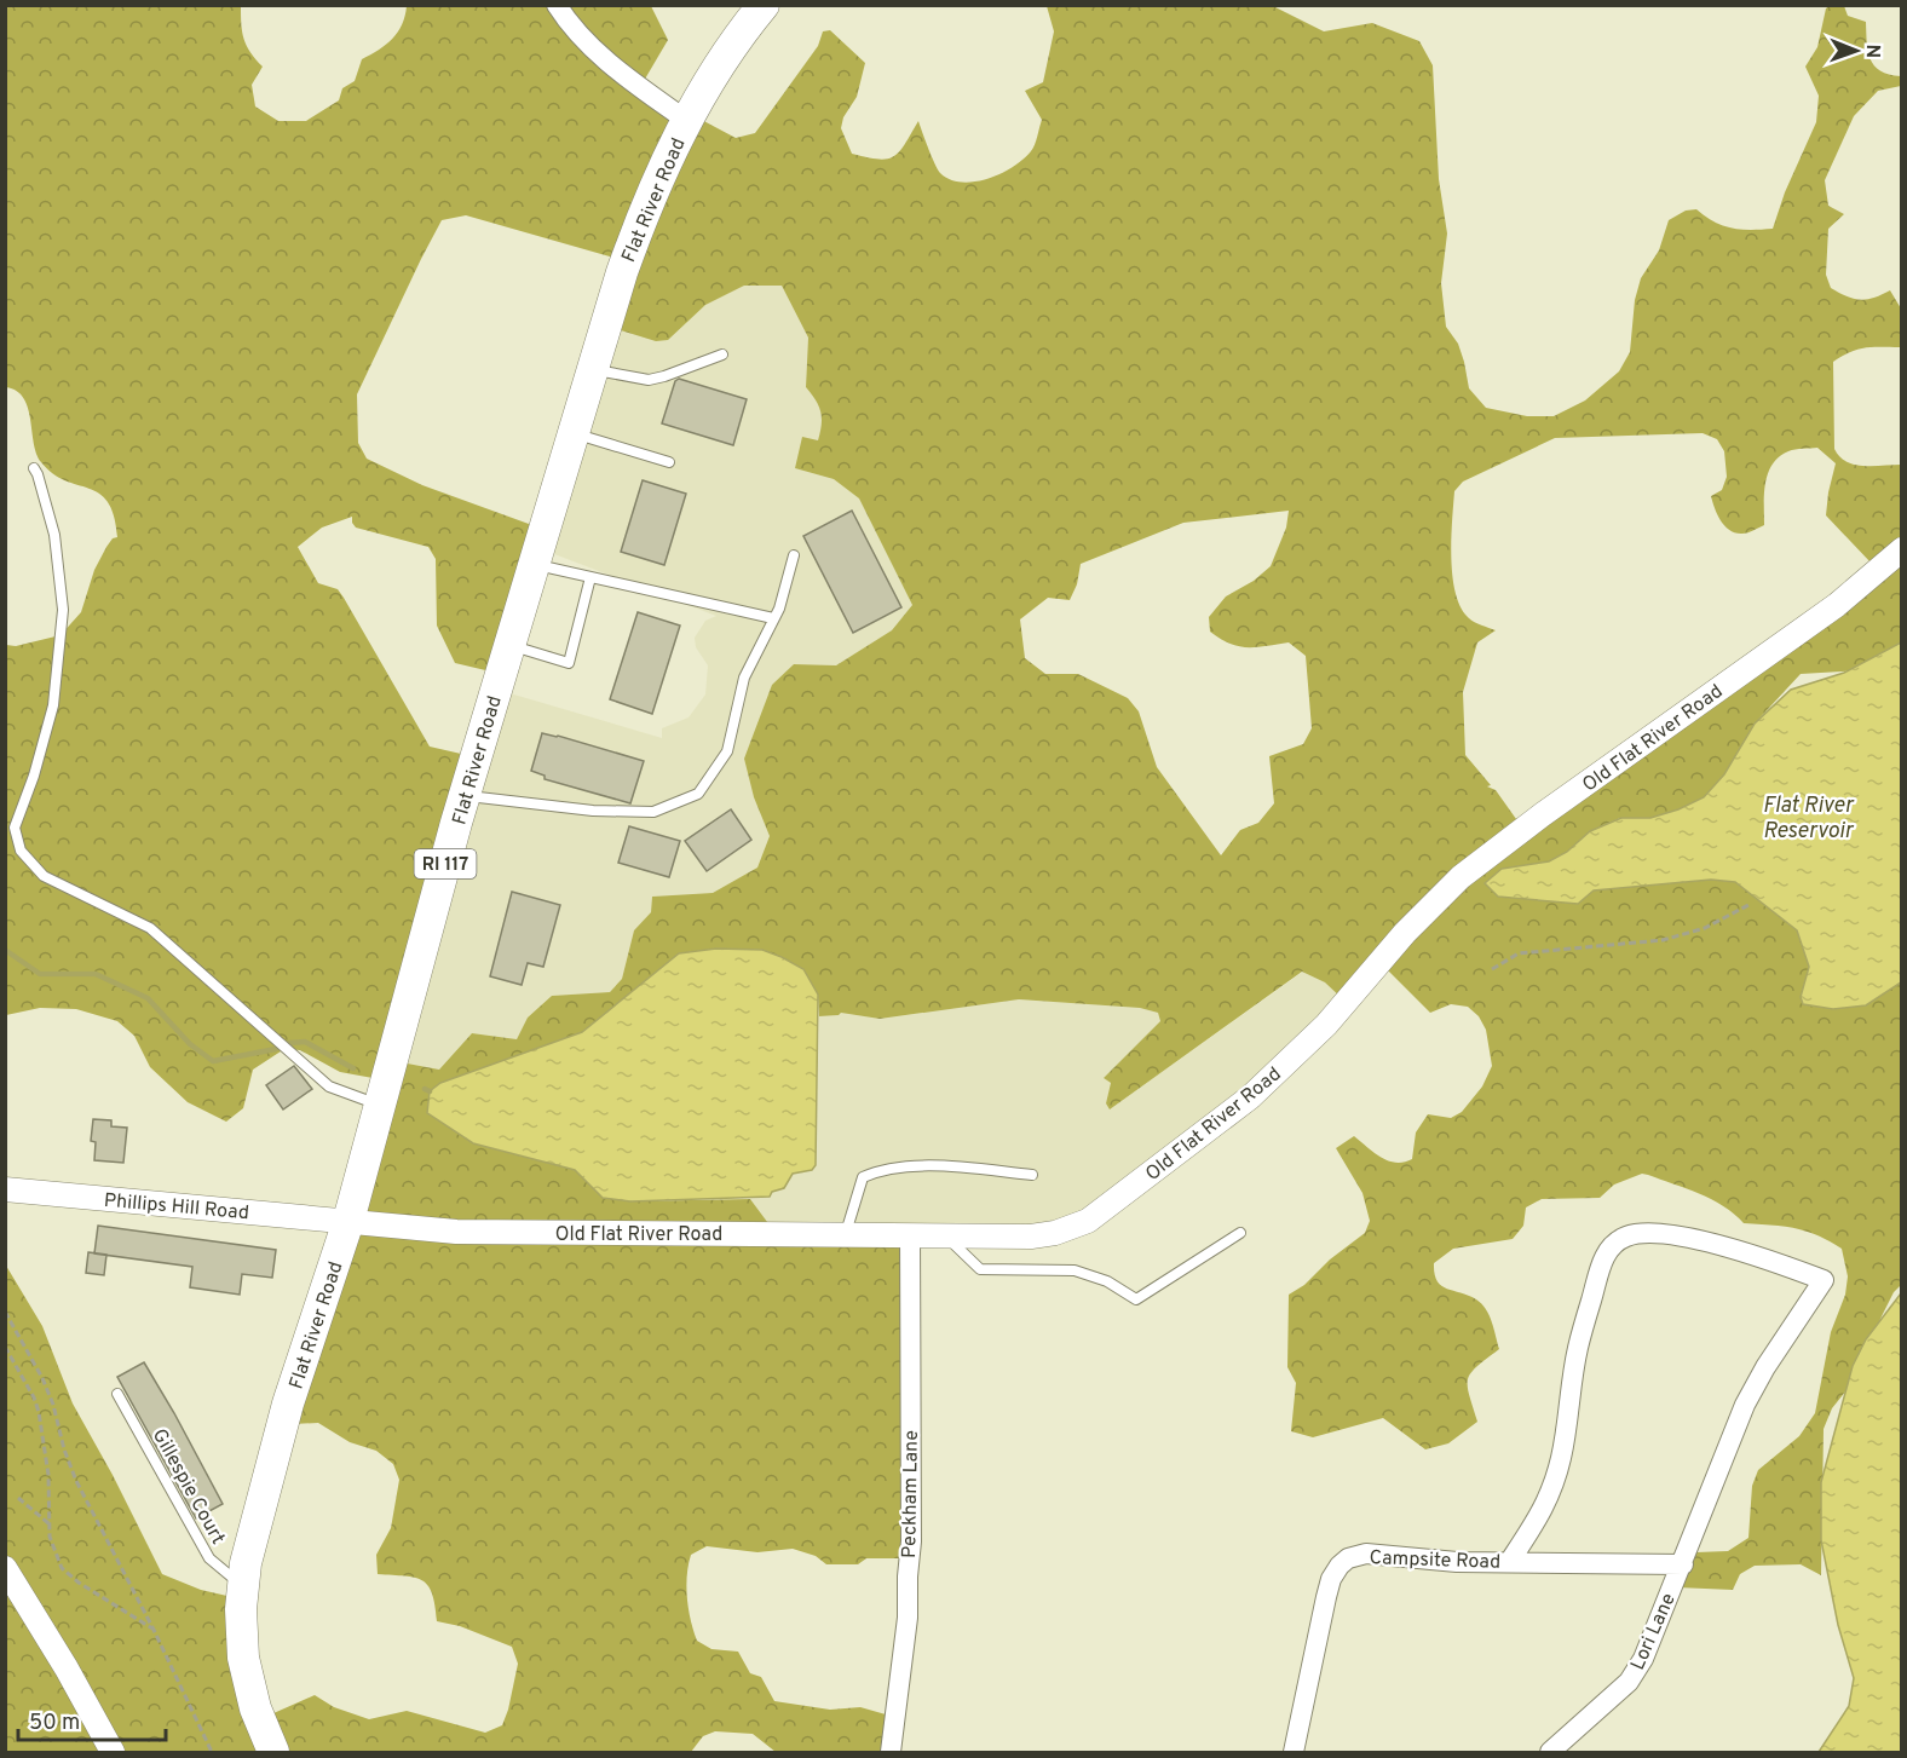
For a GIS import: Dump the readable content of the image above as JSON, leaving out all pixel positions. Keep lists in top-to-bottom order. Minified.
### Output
{"streets":{"main road":["Flat River Road","RI 117"],"street":["Old Flat River Road","Phillips Hill Road","Peckham Lane","Campsite Road","Lori Lane"],"lane":["Gillespie Court"]},"crossings":[["Flat River Road","Old Flat River Road"],["Flat River Road","Phillips Hill Road"],["Flat River Road","Gillespie Court"],["Old Flat River Road","Phillips Hill Road"],["Old Flat River Road","Peckham Lane"],["Campsite Road","Lori Lane"]],"water":["Flat River Reservoir"],"scale_bar":"50 m","north":"right"}
